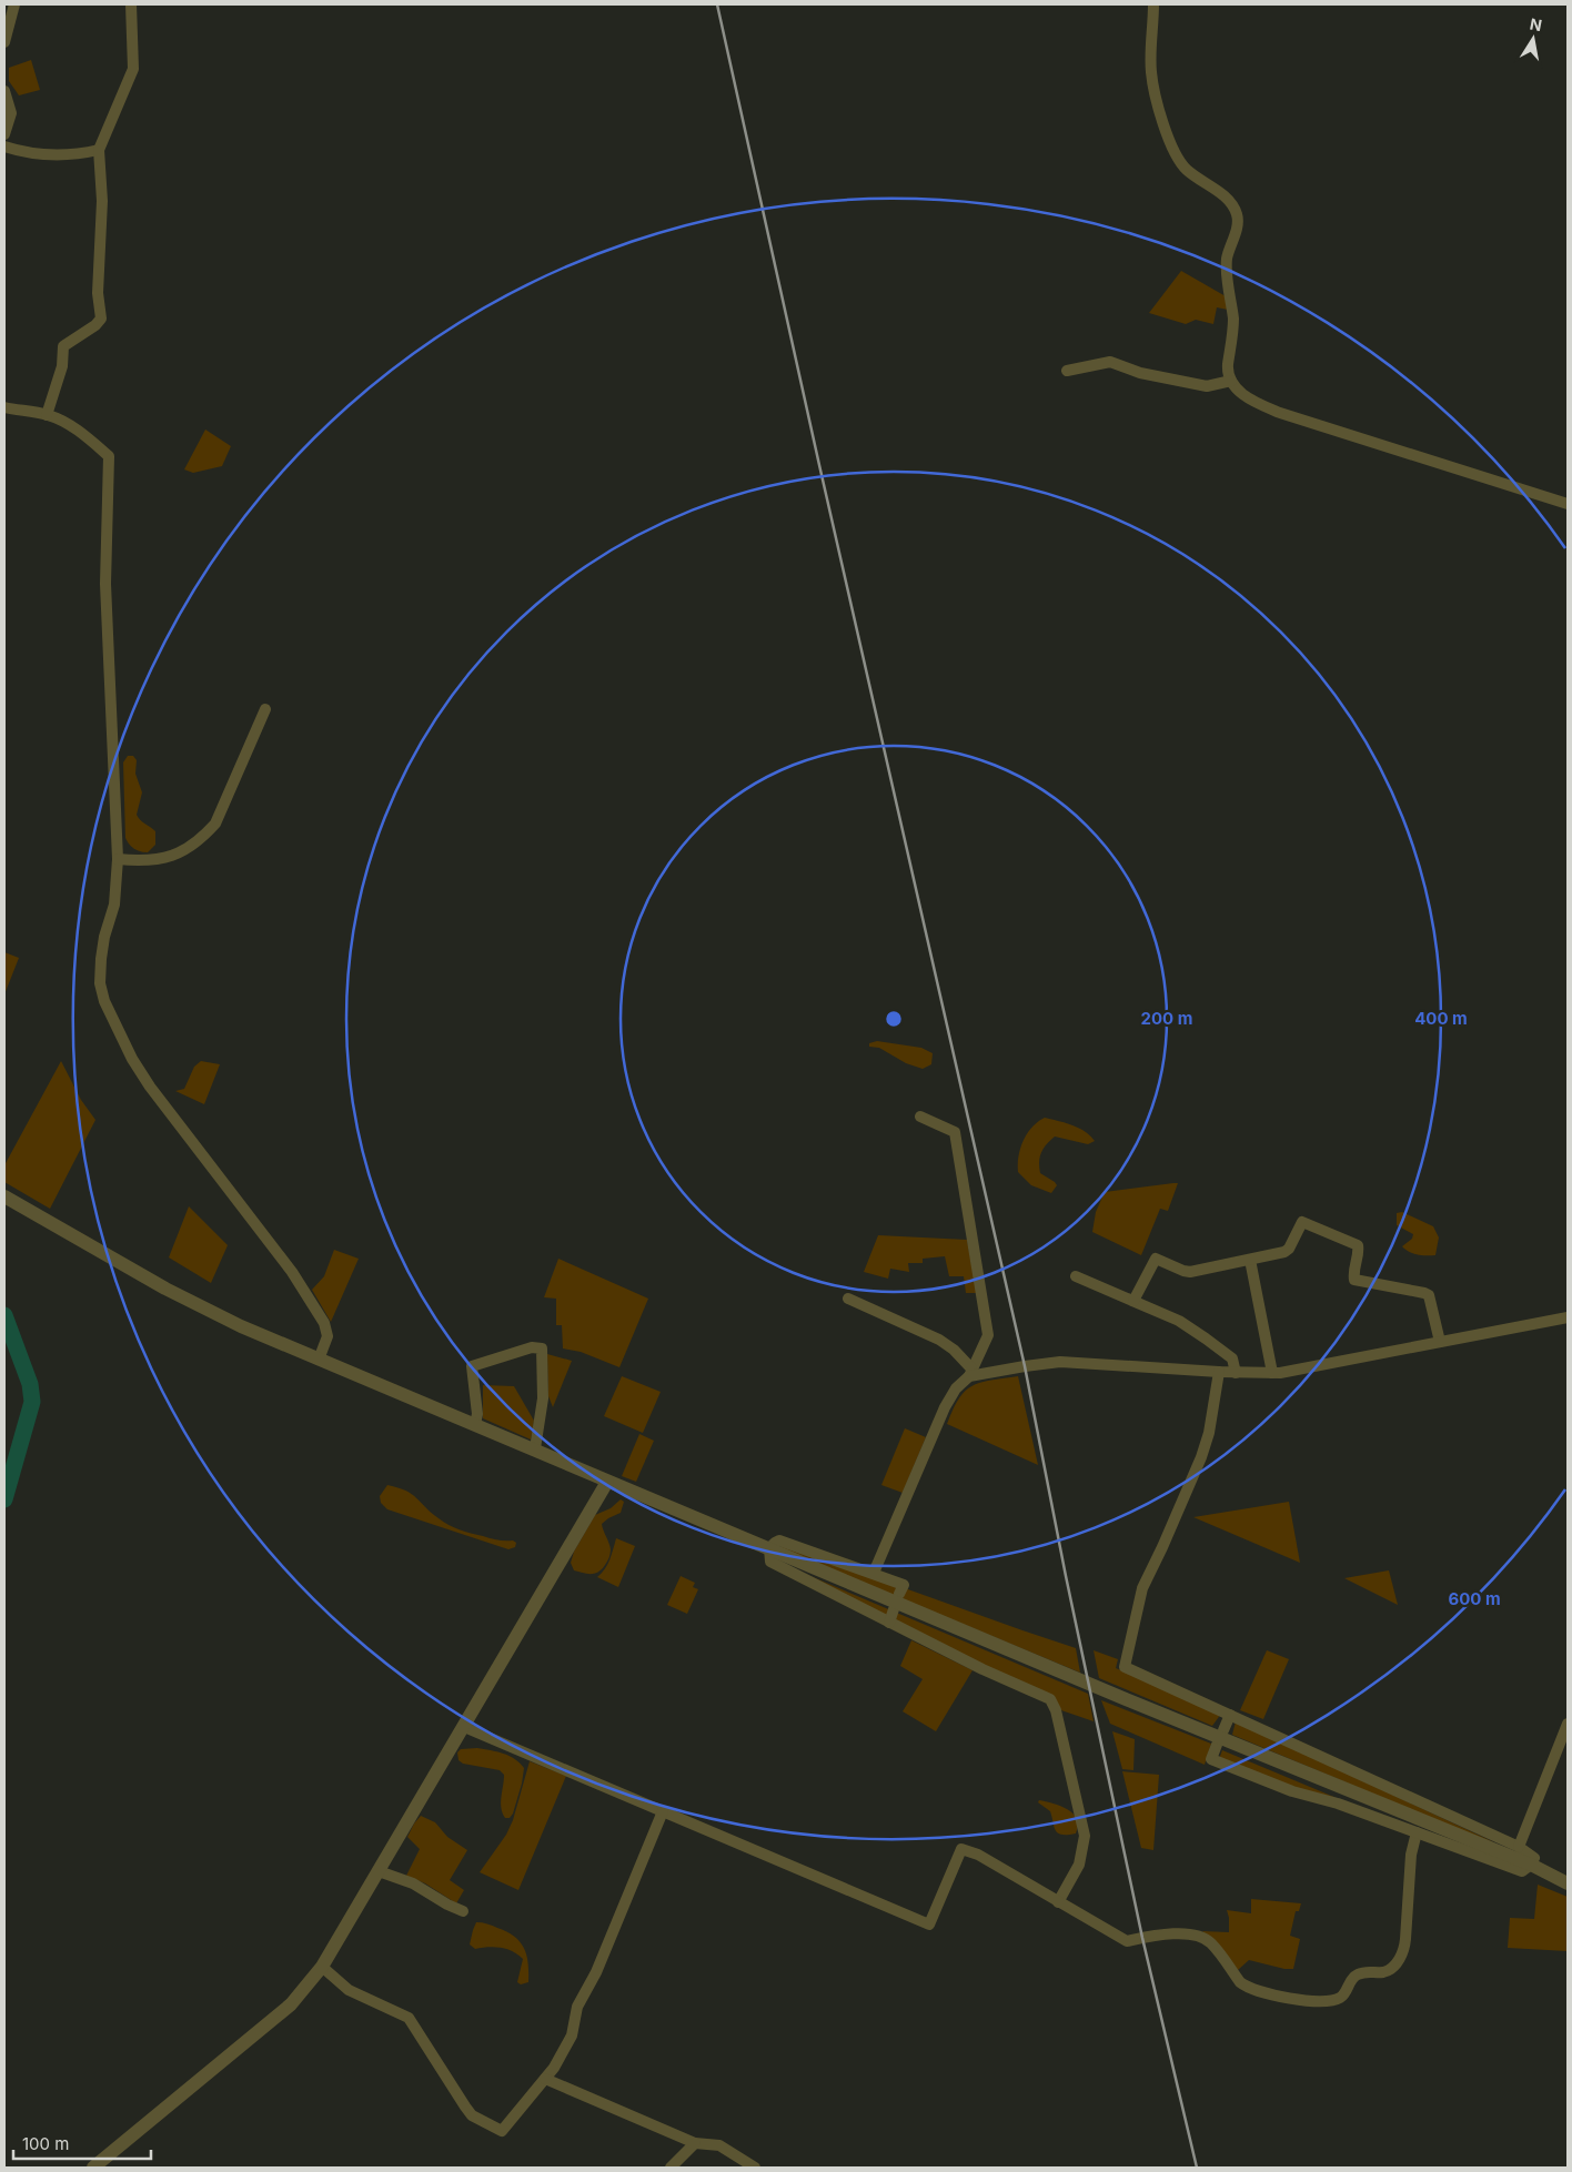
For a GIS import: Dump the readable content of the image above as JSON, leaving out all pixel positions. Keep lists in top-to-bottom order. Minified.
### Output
{"scale_bar":"100 m","north":"top","rings":["200 m","400 m","600 m"]}
